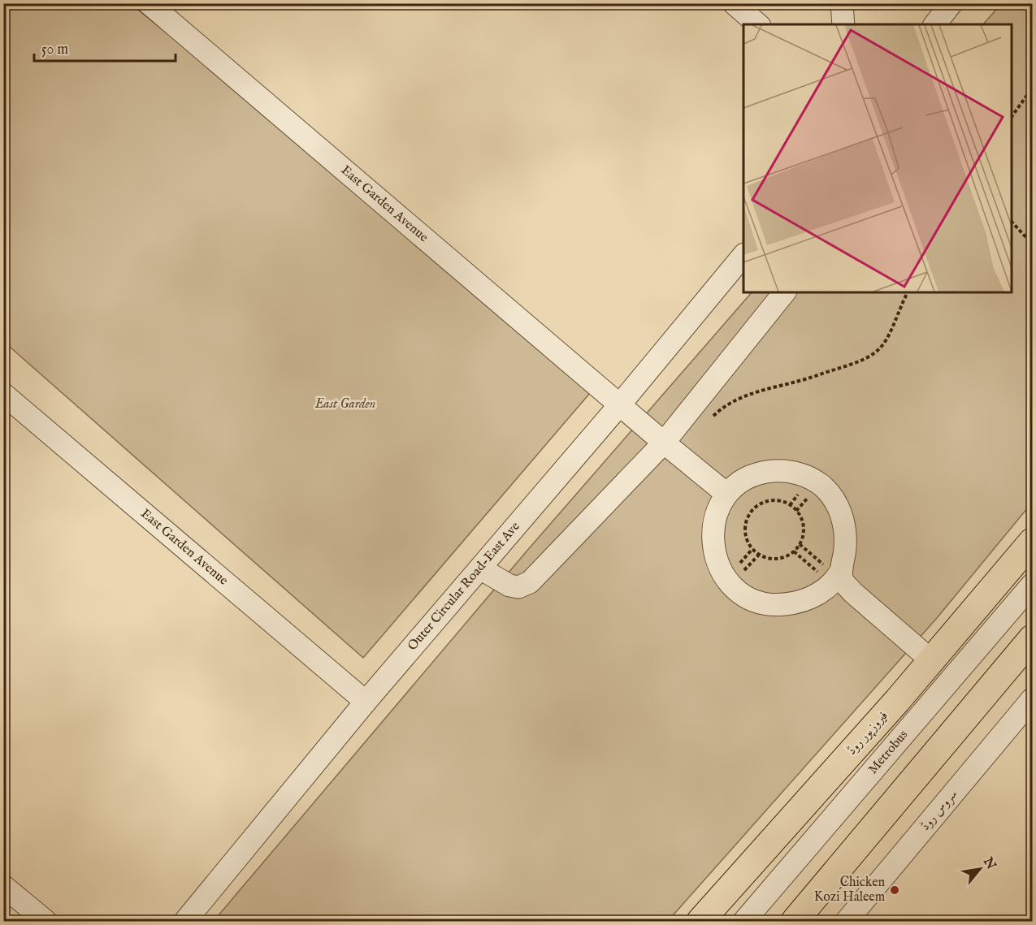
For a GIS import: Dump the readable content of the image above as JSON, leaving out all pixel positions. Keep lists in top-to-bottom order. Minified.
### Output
{"streets":{"main road":["فیروزپور روڈ"],"street":["East Garden Avenue","Outer Circular Road-East Ave","Metrobus","سروس روڈ"]},"crossings":[["East Garden Avenue","Outer Circular Road-East Ave"]],"parks":["East Garden"],"places":["Chicken Kozi Haleem"],"scale_bar":"50 m","north":"top right"}
